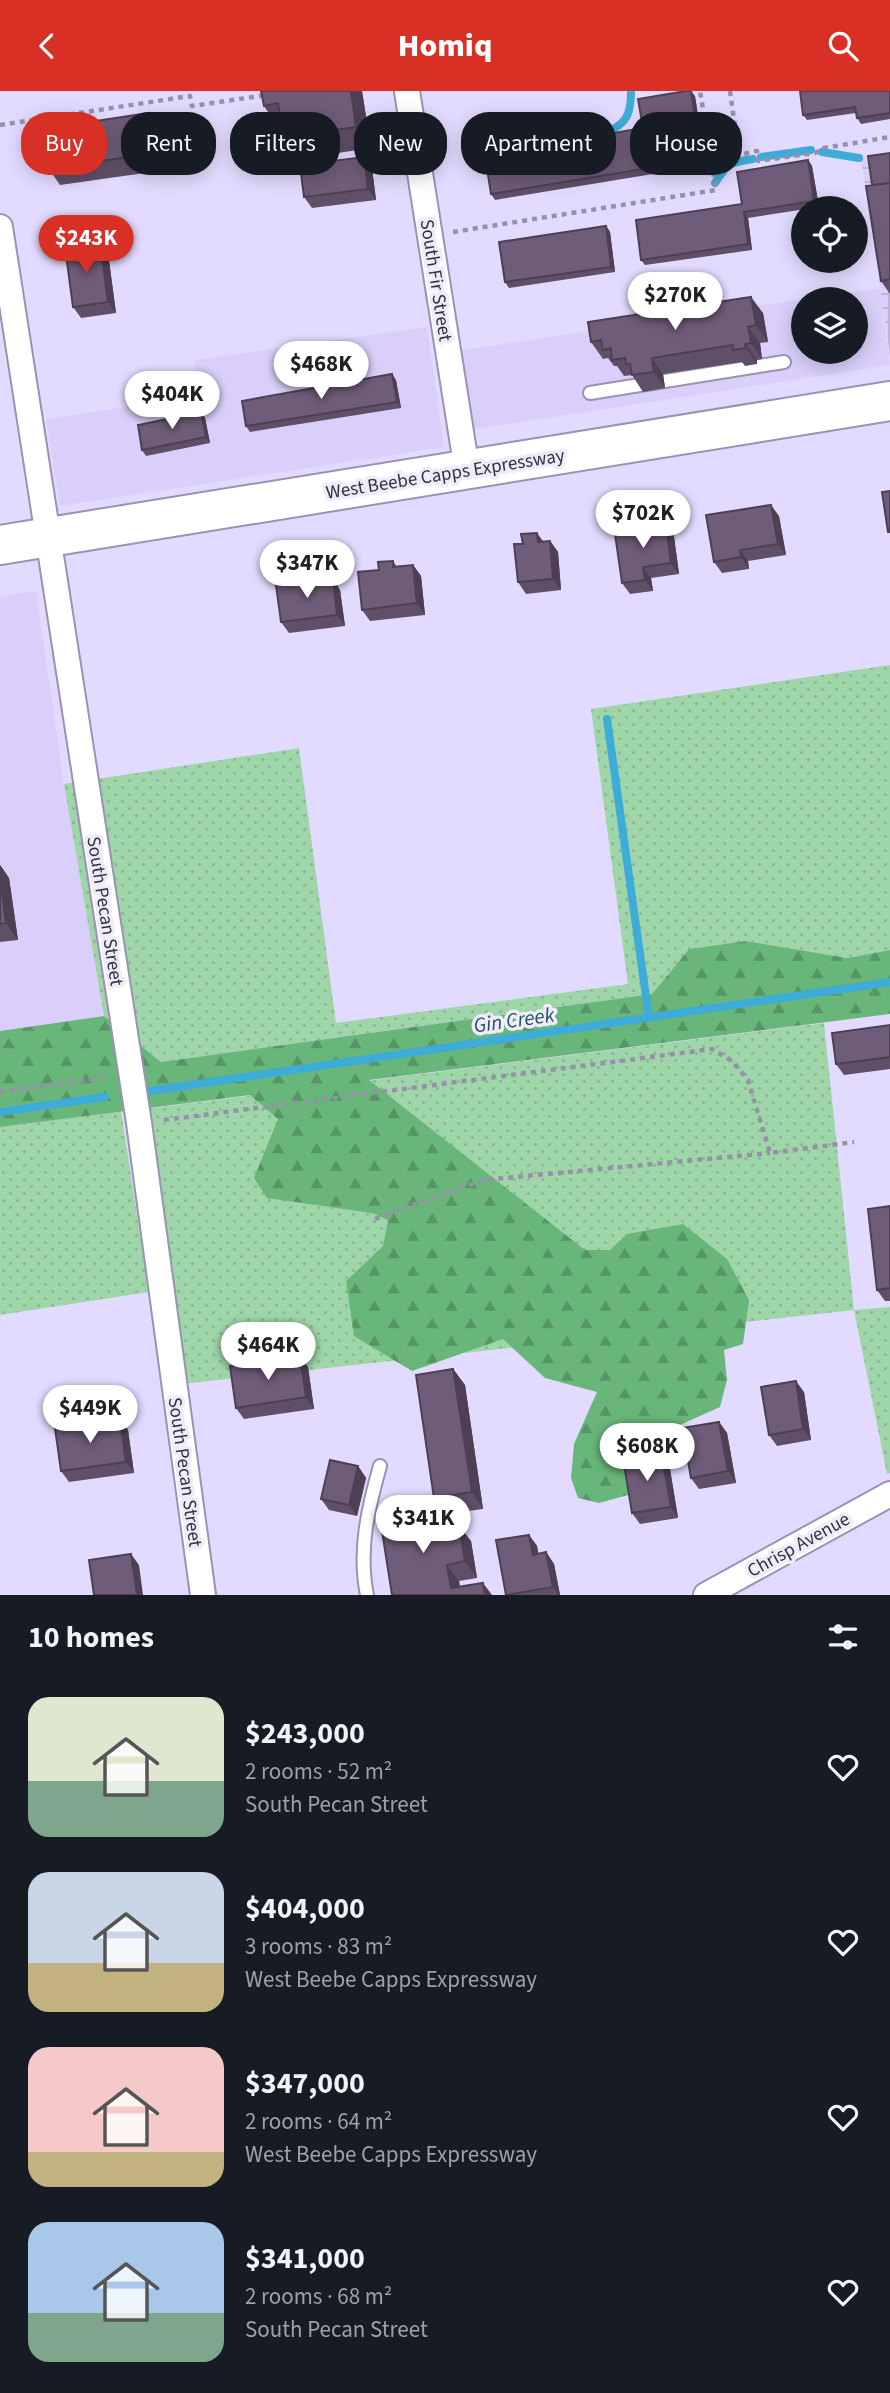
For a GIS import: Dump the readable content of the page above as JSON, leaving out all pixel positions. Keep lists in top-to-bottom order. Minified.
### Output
{"streets":{"main road":["West Beebe Capps Expressway"],"street":["South Fir Street","South Pecan Street","Chrisp Avenue"]},"crossings":[["South Fir Street","West Beebe Capps Expressway"],["West Beebe Capps Expressway","South Pecan Street"]],"water":["Gin Creek"],"page":{"header":"Homiq","chip":["Buy","Rent","Filters","New","Apartment","House"],"price":["$243K","$270K","$468K","$404K","$702K","$347K","$464K","$449K","$608K","$341K"],"heading":"10 homes","list":[{"name":"$243,000","note":"2 rooms · 52 m² · South Pecan Street"},{"name":"$404,000","note":"3 rooms · 83 m² · West Beebe Capps Expressway"},{"name":"$347,000","note":"2 rooms · 64 m² · West Beebe Capps Expressway"},{"name":"$341,000","note":"2 rooms · 68 m² · South Pecan Street"}]}}
